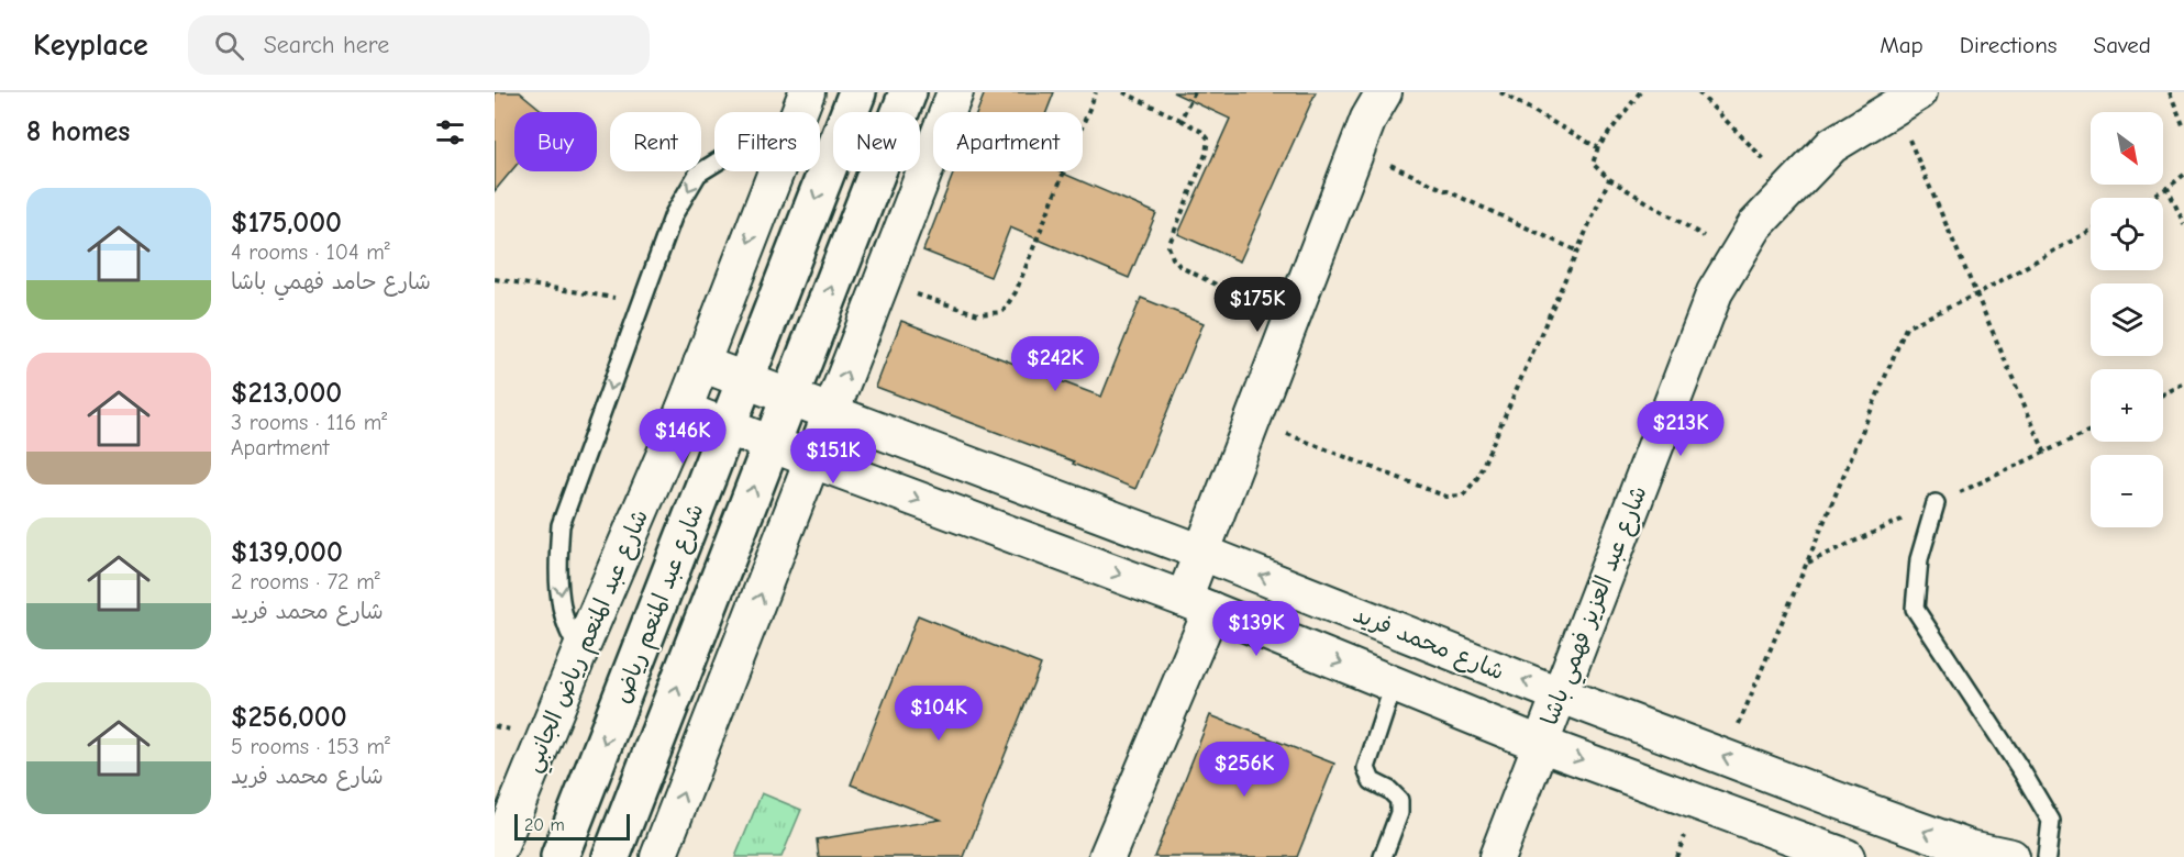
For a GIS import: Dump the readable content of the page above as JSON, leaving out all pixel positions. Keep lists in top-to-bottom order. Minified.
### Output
{"streets":{"street":["شارع عبد المنعم رياض","شارع عبد العزيز فهمي باشا","شارع عبد المنعم رياض الجانبي","شارع محمد فريد"]},"crossings":[["شارع عبد المنعم رياض","شارع محمد فريد"],["شارع عبد العزيز فهمي باشا","شارع محمد فريد"],["شارع عبد المنعم رياض الجانبي","شارع محمد فريد"]],"scale_bar":"20 m","north":"bottom right","page":{"header":"Keyplace","search":"Search here","nav":["Map","Directions","Saved"],"heading":"8 homes","map_buttons":["+","−"],"chip":["Buy","Rent","Filters","New","Apartment"],"list":[{"name":"$175,000","note":"4 rooms · 104 m² · شارع حامد فهمي باشا"},{"name":"$213,000","note":"3 rooms · 116 m² · Apartment"},{"name":"$139,000","note":"2 rooms · 72 m² · شارع محمد فريد"},{"name":"$256,000","note":"5 rooms · 153 m² · شارع محمد فريد"}],"price":["$175K","$242K","$213K","$146K","$151K","$139K","$104K","$256K"],"scale":"20 m"}}
